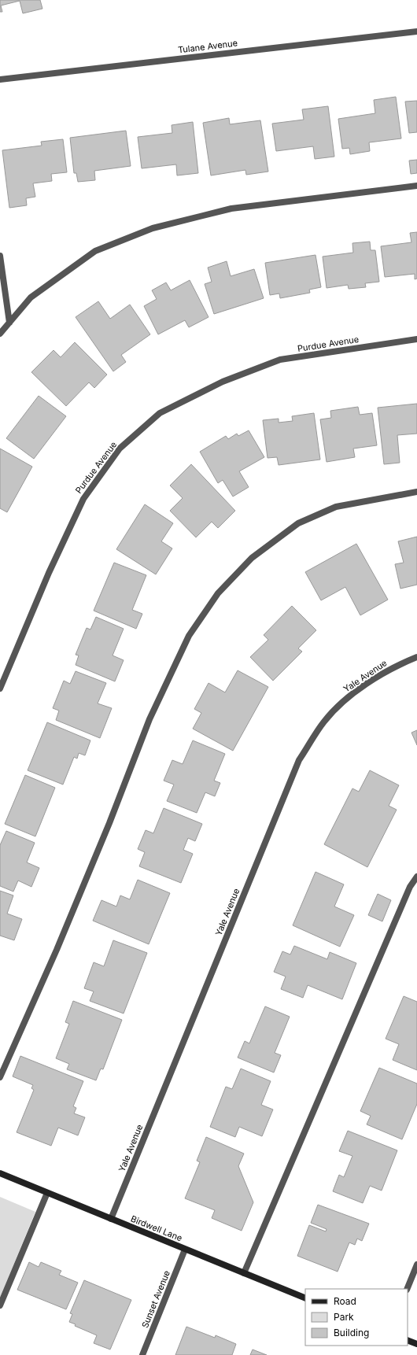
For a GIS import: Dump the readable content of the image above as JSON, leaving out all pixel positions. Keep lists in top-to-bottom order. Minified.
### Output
{"streets":{"main road":["Birdwell Lane"],"street":["Tulane Avenue","Purdue Avenue","Yale Avenue","Sunset Avenue"]},"crossings":[["Yale Avenue","Birdwell Lane"],["Birdwell Lane","Sunset Avenue"]],"legend":["Road","Park","Building"]}
